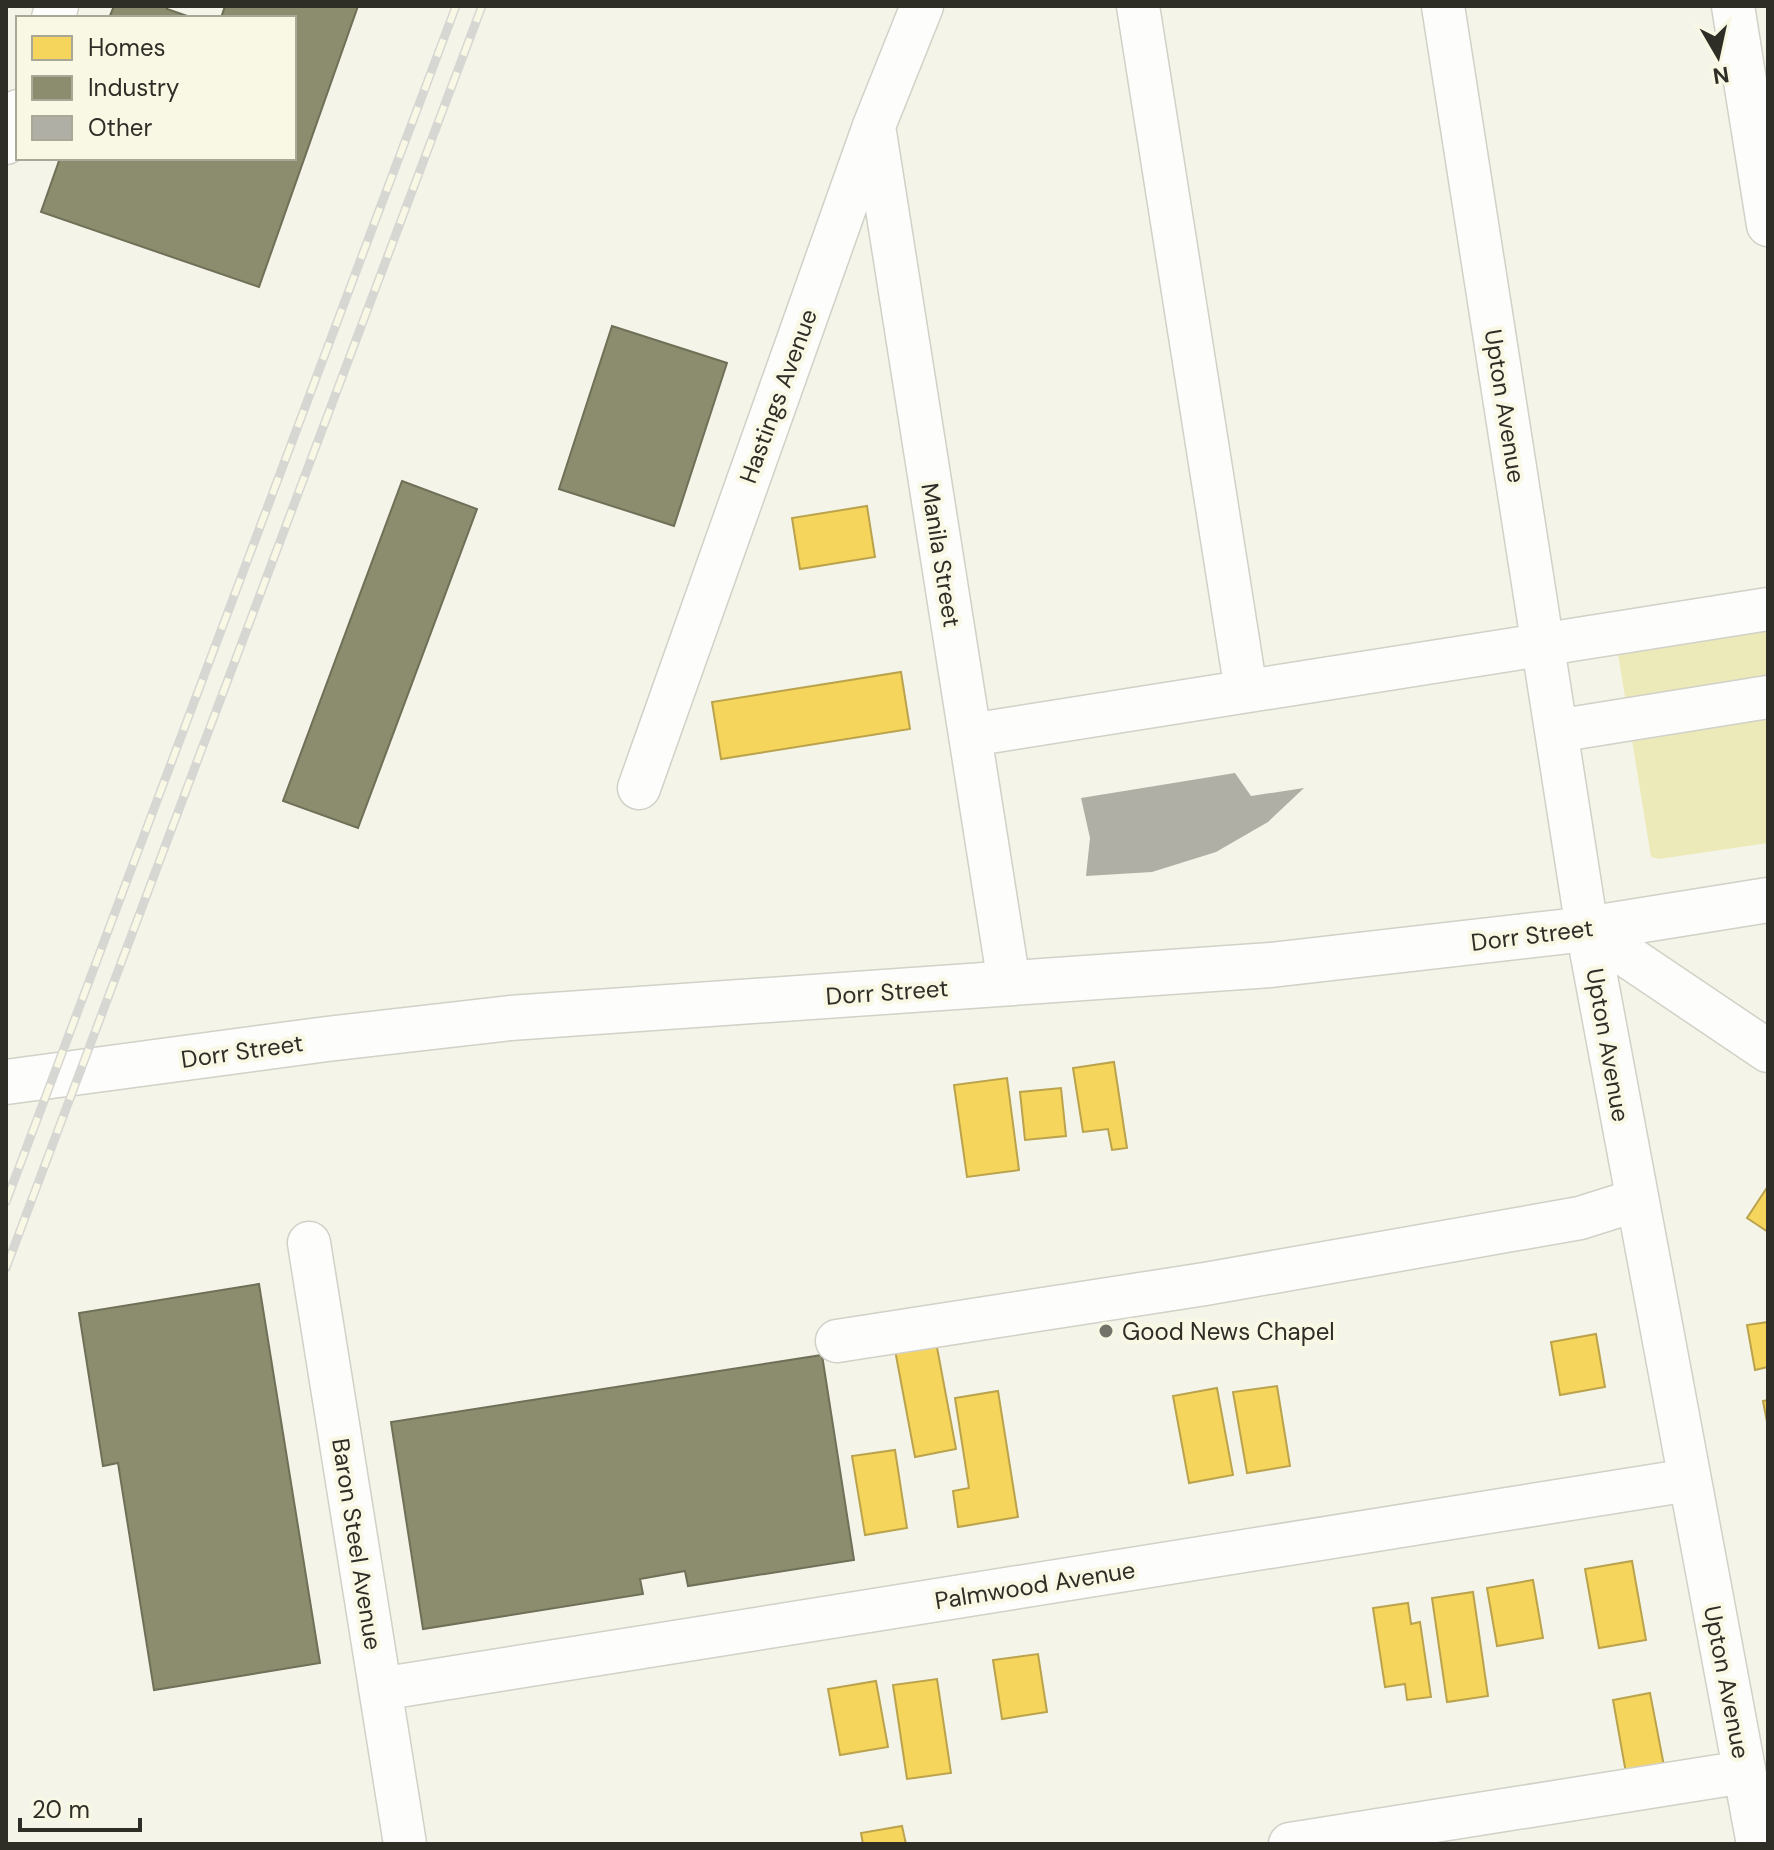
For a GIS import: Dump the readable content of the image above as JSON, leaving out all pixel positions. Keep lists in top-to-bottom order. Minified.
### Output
{"streets":{"main road":["Dorr Street"],"street":["Hastings Avenue","Upton Avenue","Manila Street","Baron Steel Avenue","Palmwood Avenue"]},"crossings":[["Hastings Avenue","Manila Street"],["Upton Avenue","Dorr Street"],["Upton Avenue","Palmwood Avenue"],["Manila Street","Dorr Street"],["Baron Steel Avenue","Palmwood Avenue"]],"places":["Good News Chapel"],"legend":["Homes","Industry","Other"],"scale_bar":"20 m","north":"bottom"}
